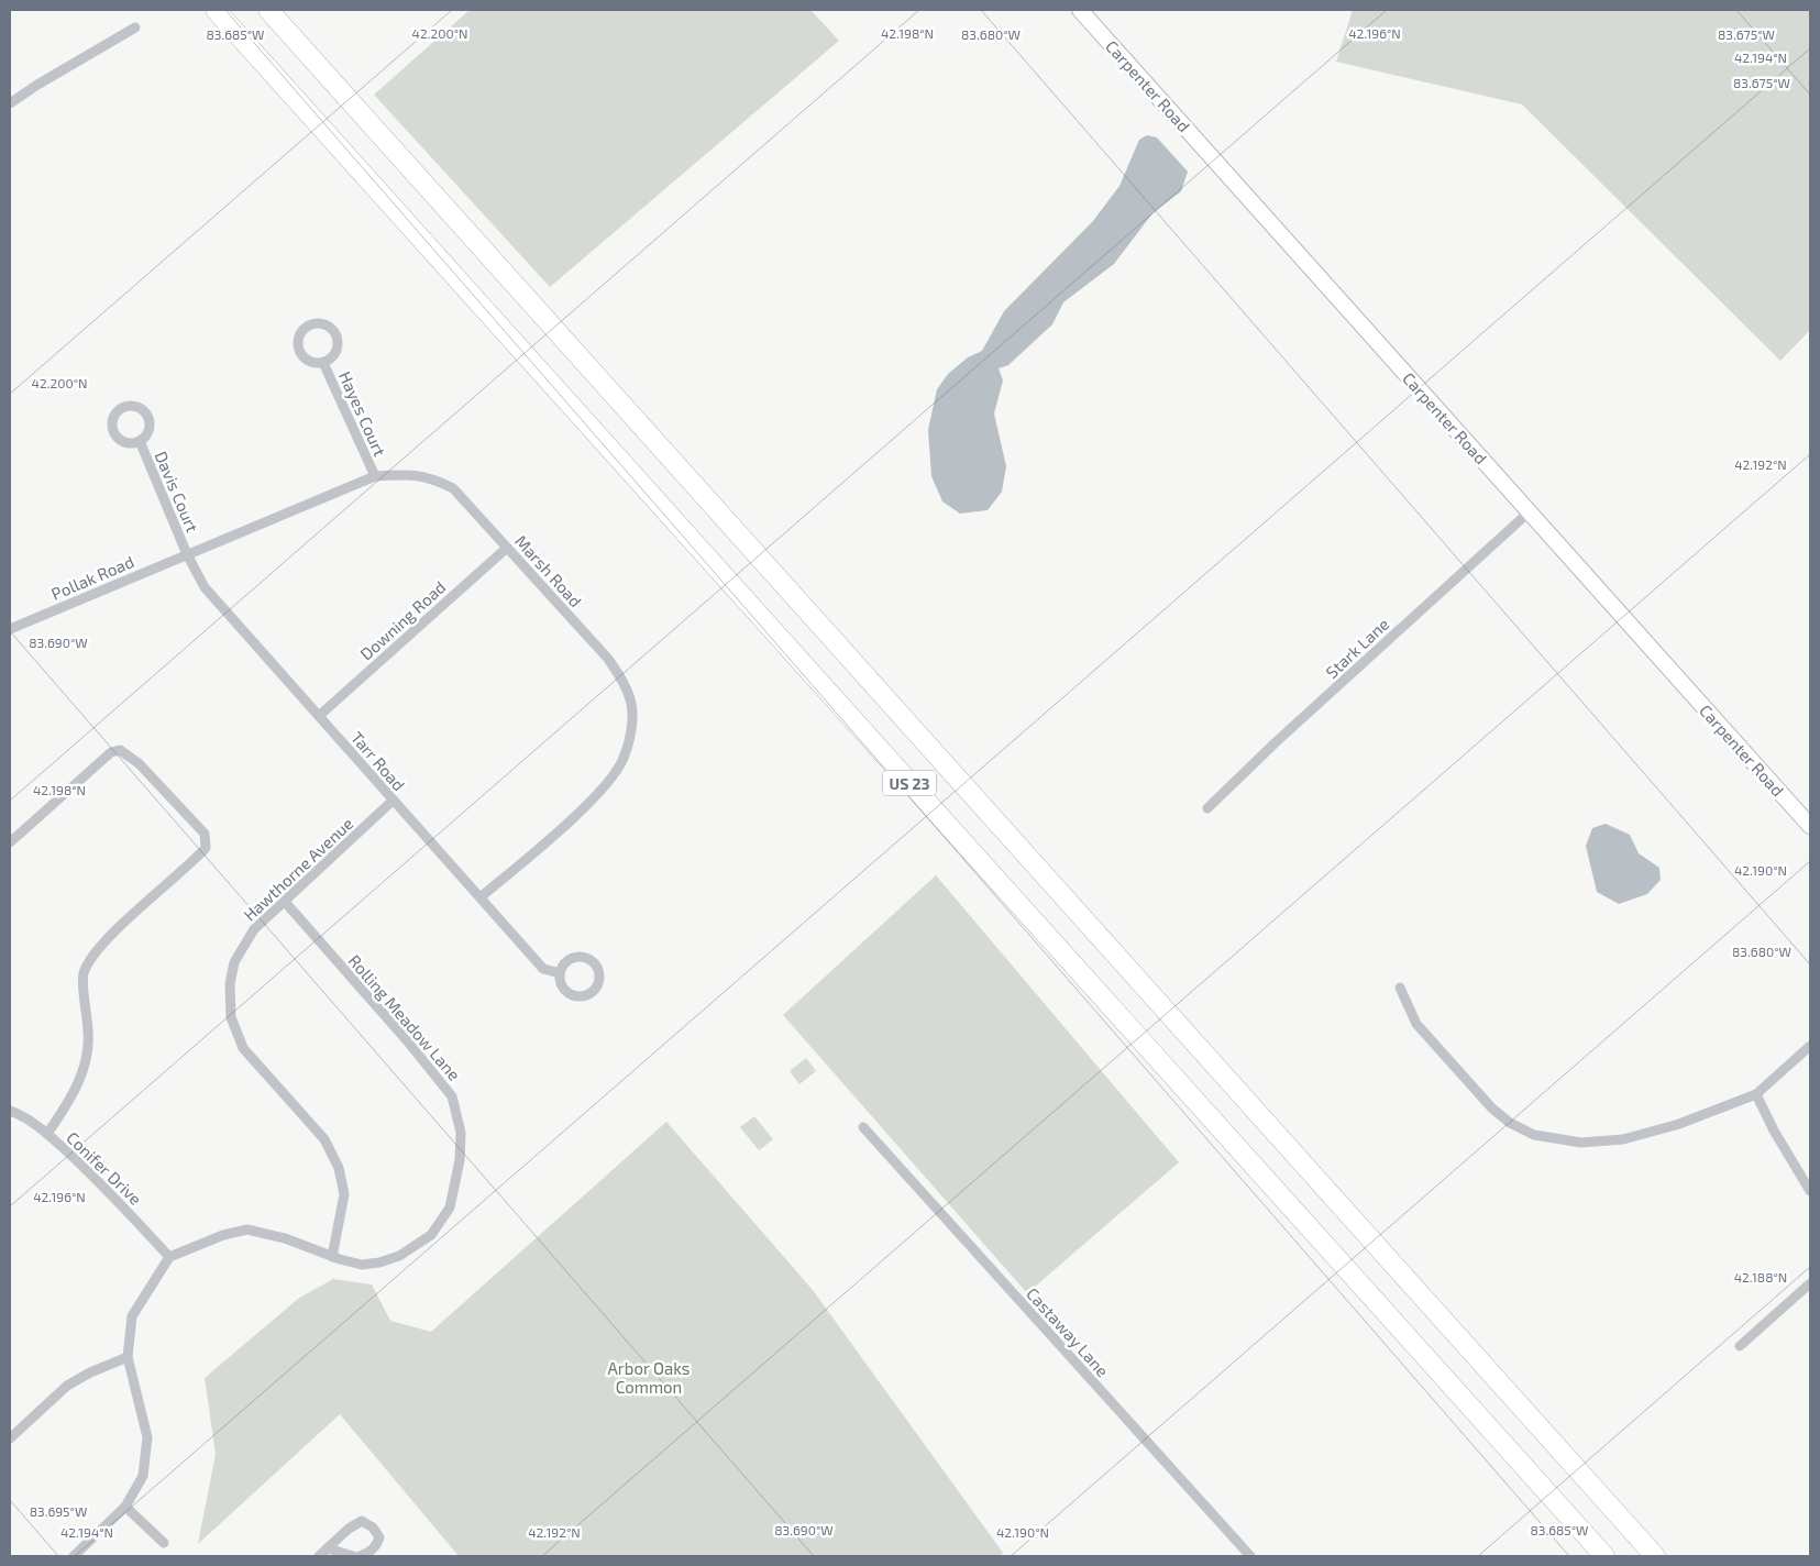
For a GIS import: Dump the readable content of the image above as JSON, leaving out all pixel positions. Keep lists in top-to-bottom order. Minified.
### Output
{"streets":{"highway":["US 23"],"main road":["Carpenter Road"],"street":["Hayes Court","Davis Court","Marsh Road","Pollak Road","Downing Road","Stark Lane","Tarr Road","Hawthorne Avenue","Rolling Meadow Lane","Conifer Drive","Castaway Lane"]},"crossings":[["Carpenter Road","Stark Lane"],["Hayes Court","Marsh Road"],["Davis Court","Marsh Road"],["Davis Court","Pollak Road"],["Davis Court","Tarr Road"],["Marsh Road","Pollak Road"],["Marsh Road","Downing Road"],["Marsh Road","Tarr Road"],["Pollak Road","Tarr Road"],["Downing Road","Tarr Road"],["Tarr Road","Hawthorne Avenue"],["Hawthorne Avenue","Rolling Meadow Lane"],["Rolling Meadow Lane","Conifer Drive"]],"parks":["Arbor Oaks Common"],"coordinates":["42.200°N","42.198°N","42.196°N","83.685°W","83.680°W","83.675°W","42.194°N","42.192°N","83.690°W","42.190°N","42.188°N","83.695°W"]}
